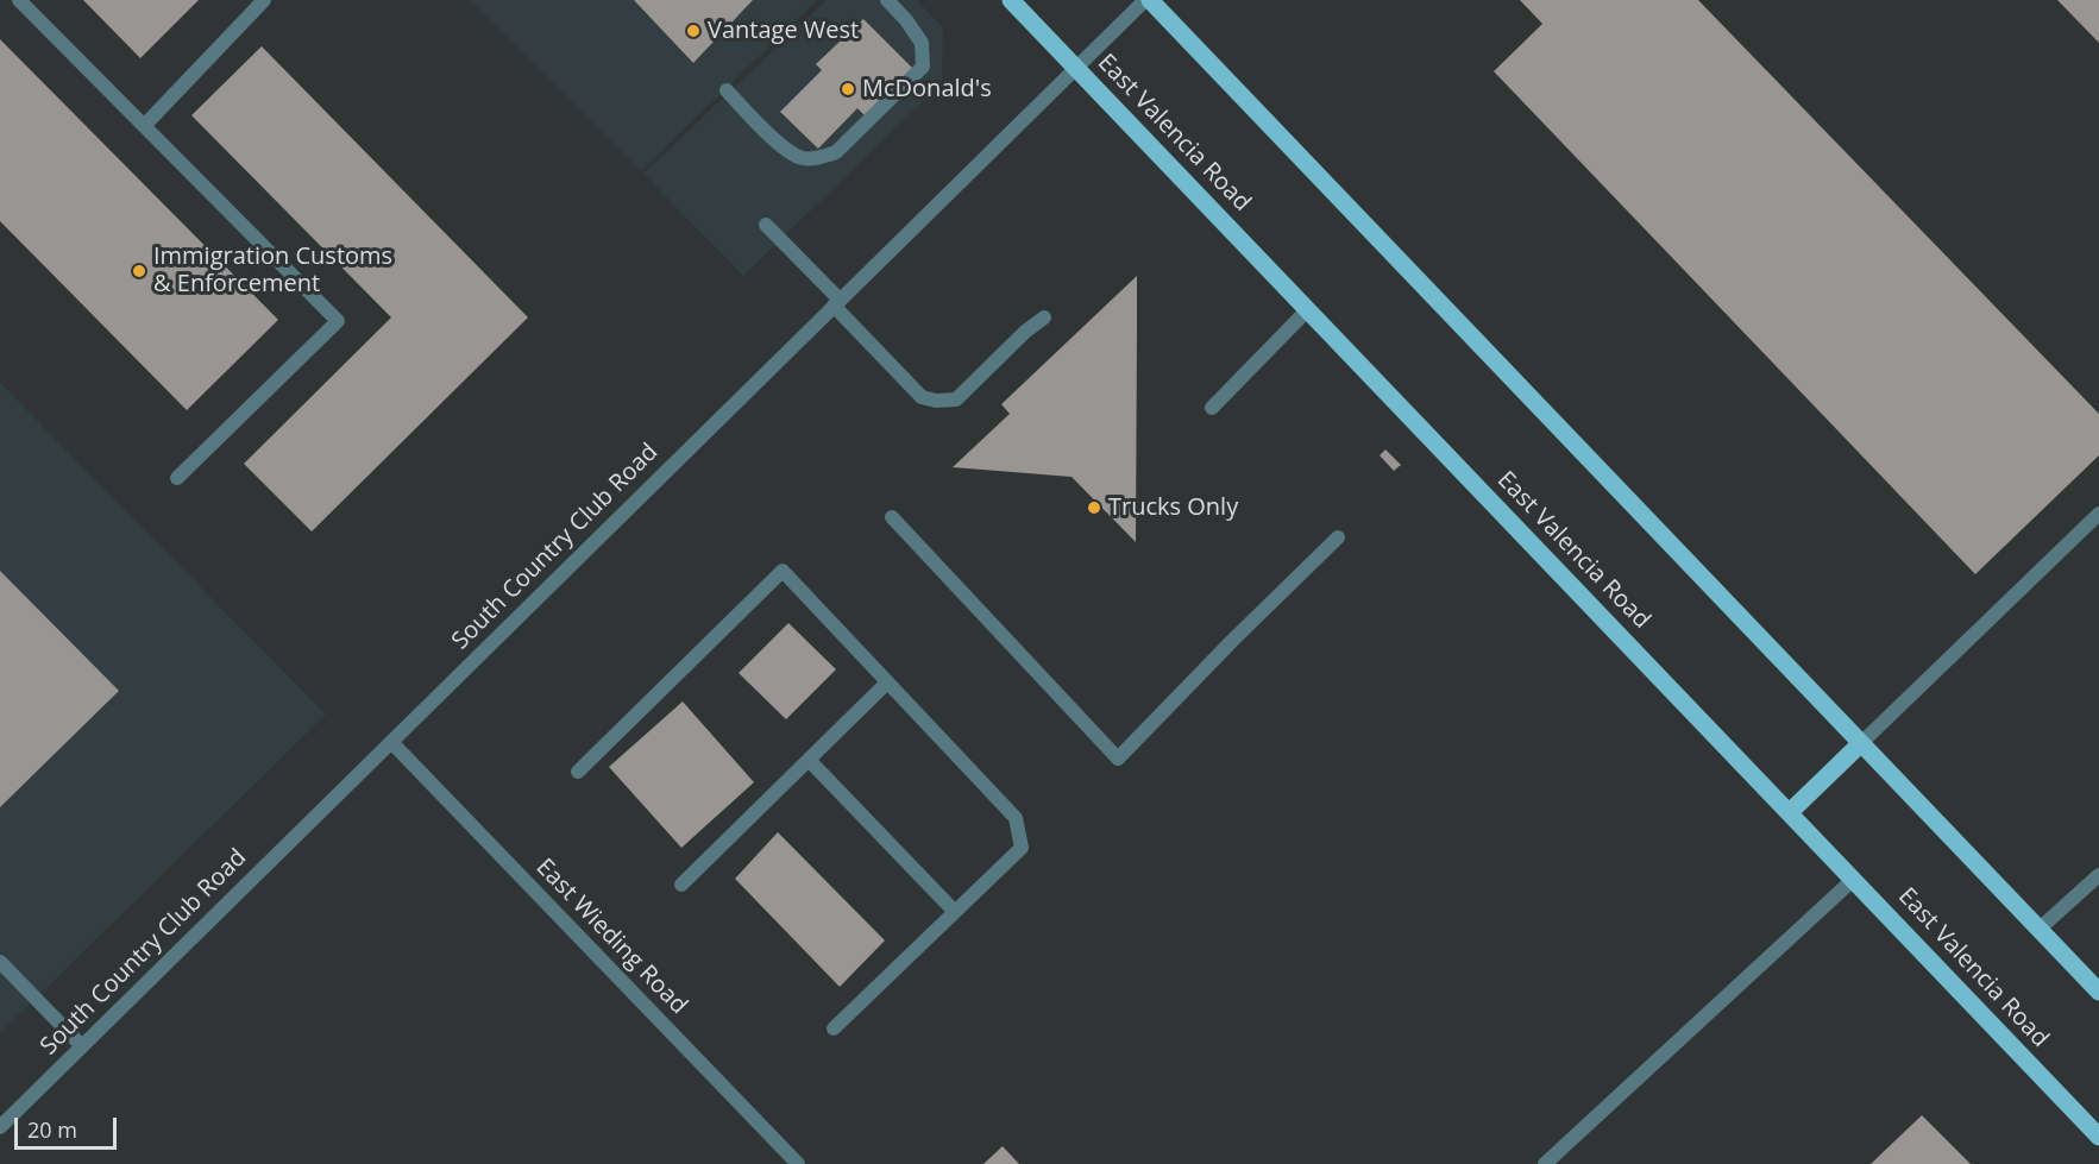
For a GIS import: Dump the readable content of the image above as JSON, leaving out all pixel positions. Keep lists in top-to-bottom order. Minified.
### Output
{"streets":{"main road":["East Valencia Road"],"street":["South Country Club Road","East Wieding Road"]},"crossings":[["East Valencia Road","South Country Club Road"],["South Country Club Road","East Wieding Road"]],"places":["Vantage West","McDonald's","Immigration Customs & Enforcement","Trucks Only"],"scale_bar":"20 m"}
